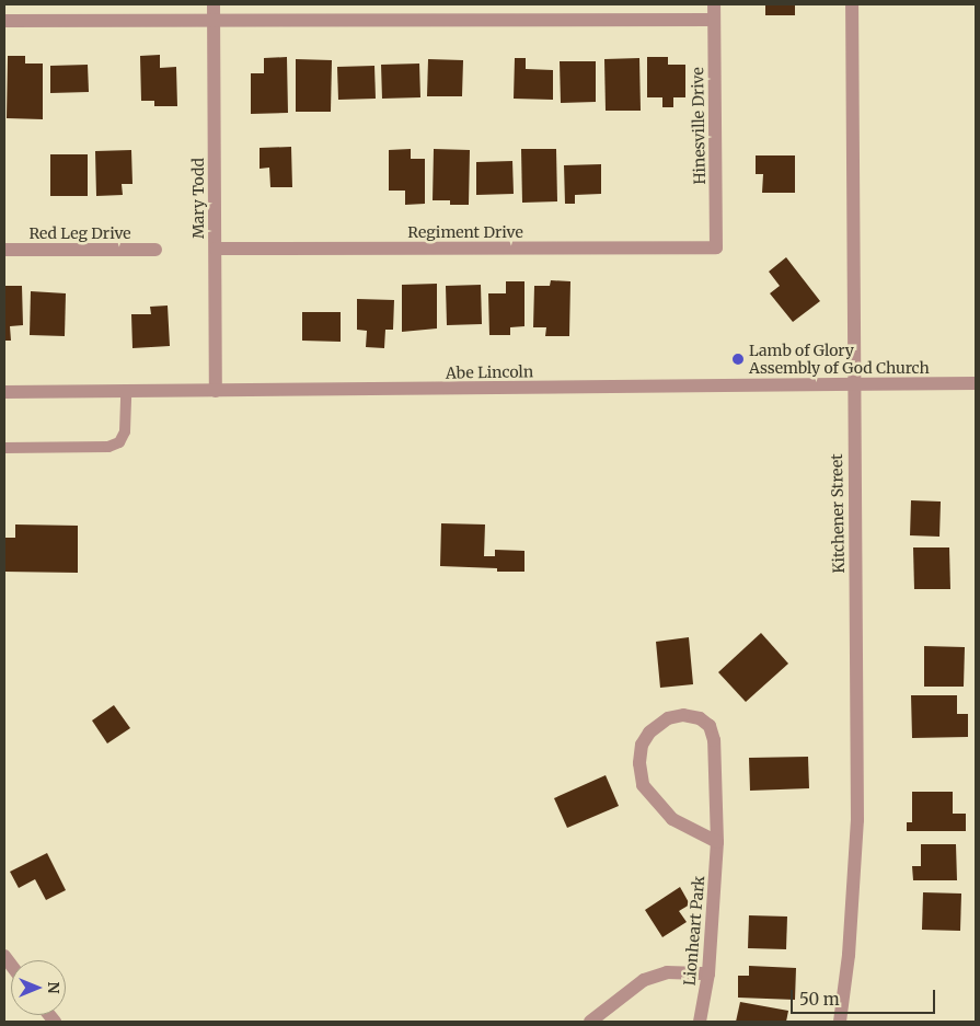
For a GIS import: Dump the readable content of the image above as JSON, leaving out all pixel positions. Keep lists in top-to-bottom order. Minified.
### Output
{"streets":{"street":["Hinesville Drive","Mary Todd","Regiment Drive","Red Leg Drive","Abe Lincoln","Kitchener Street","Lionheart Park"]},"crossings":[["Hinesville Drive","Regiment Drive"],["Mary Todd","Regiment Drive"],["Mary Todd","Abe Lincoln"],["Abe Lincoln","Kitchener Street"]],"places":["Lamb of Glory Assembly of God Church"],"scale_bar":"50 m","north":"right"}
